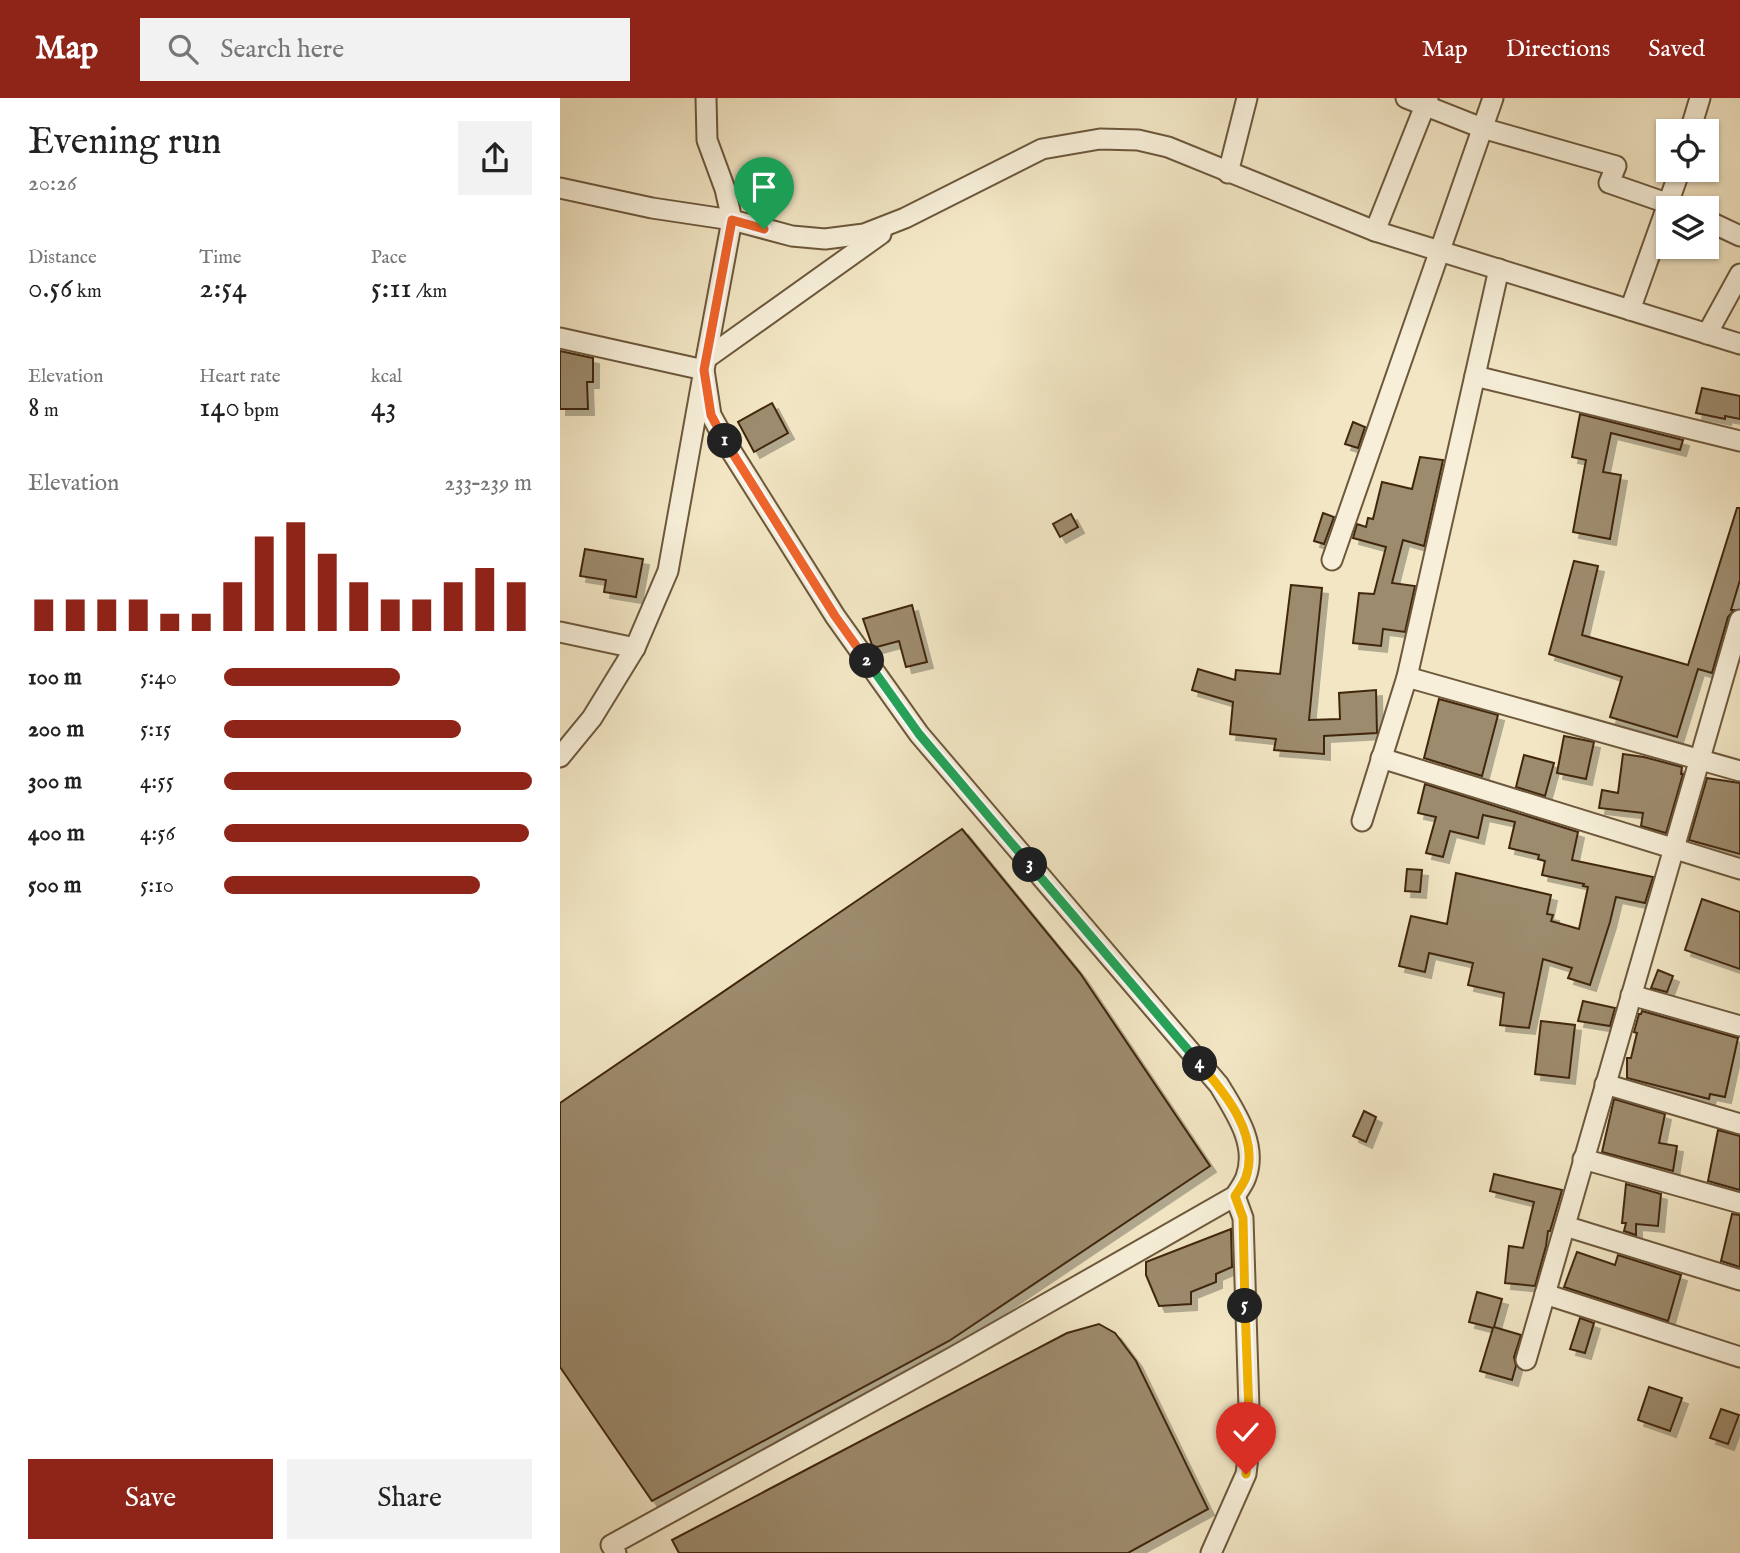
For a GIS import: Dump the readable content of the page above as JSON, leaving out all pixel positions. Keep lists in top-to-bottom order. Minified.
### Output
{"page":{"header":"Map","search":"Search here","nav":["Map","Directions","Saved"],"heading":["Evening run","20:26"],"stats":[["Distance","0.56 km"],["Time","2:54"],["Pace","5:11 /km"],["Elevation","8 m"],["Heart rate","140 bpm"],["kcal","43"]],"pins":["1","2","3","4","5"],"chart":["Elevation","233–239 m"],"list":[{"name":"100 m","note":"5:40"},{"name":"200 m","note":"5:15"},{"name":"300 m","note":"4:55"},{"name":"400 m","note":"4:56"},{"name":"500 m","note":"5:10"}],"buttons":["Save","Share"]}}
